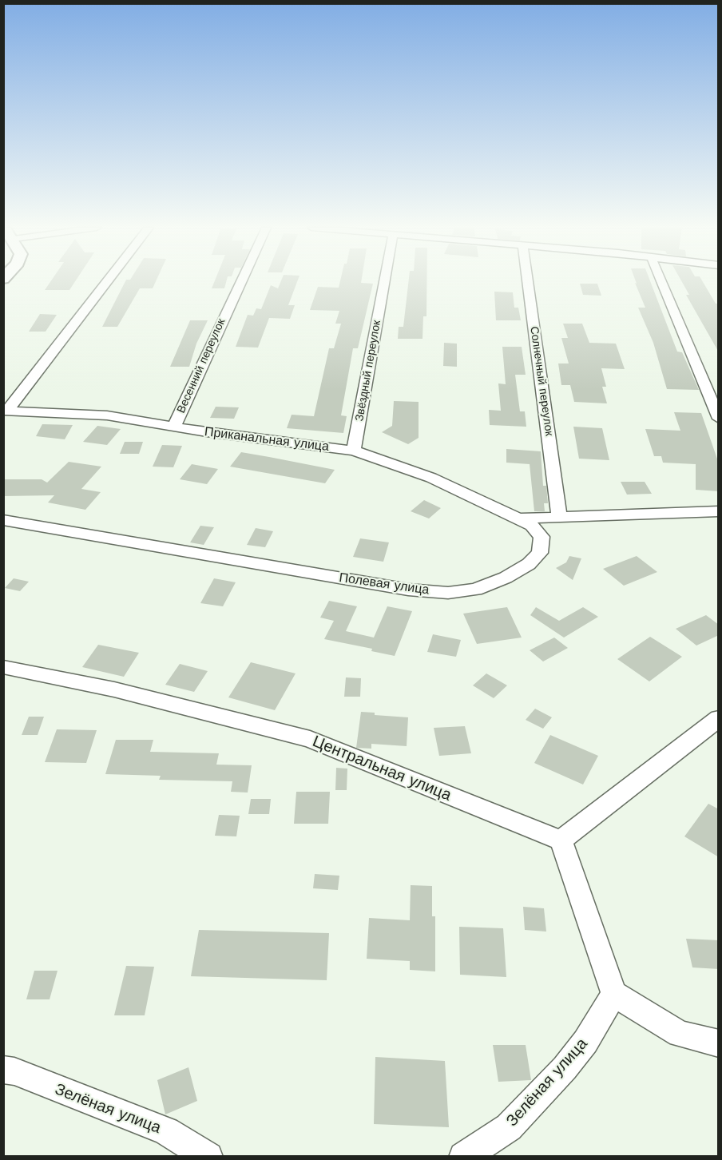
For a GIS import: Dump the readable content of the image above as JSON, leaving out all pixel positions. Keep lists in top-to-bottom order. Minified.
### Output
{"streets":{"street":["Весенний переулок","Звёздный переулок","Солнечный переулок","Приканальная улица","Полевая улица","Центральная улица","Зелёная улица"]},"crossings":[["Весенний переулок","Приканальная улица"],["Звёздный переулок","Приканальная улица"],["Приканальная улица","Полевая улица"]]}
